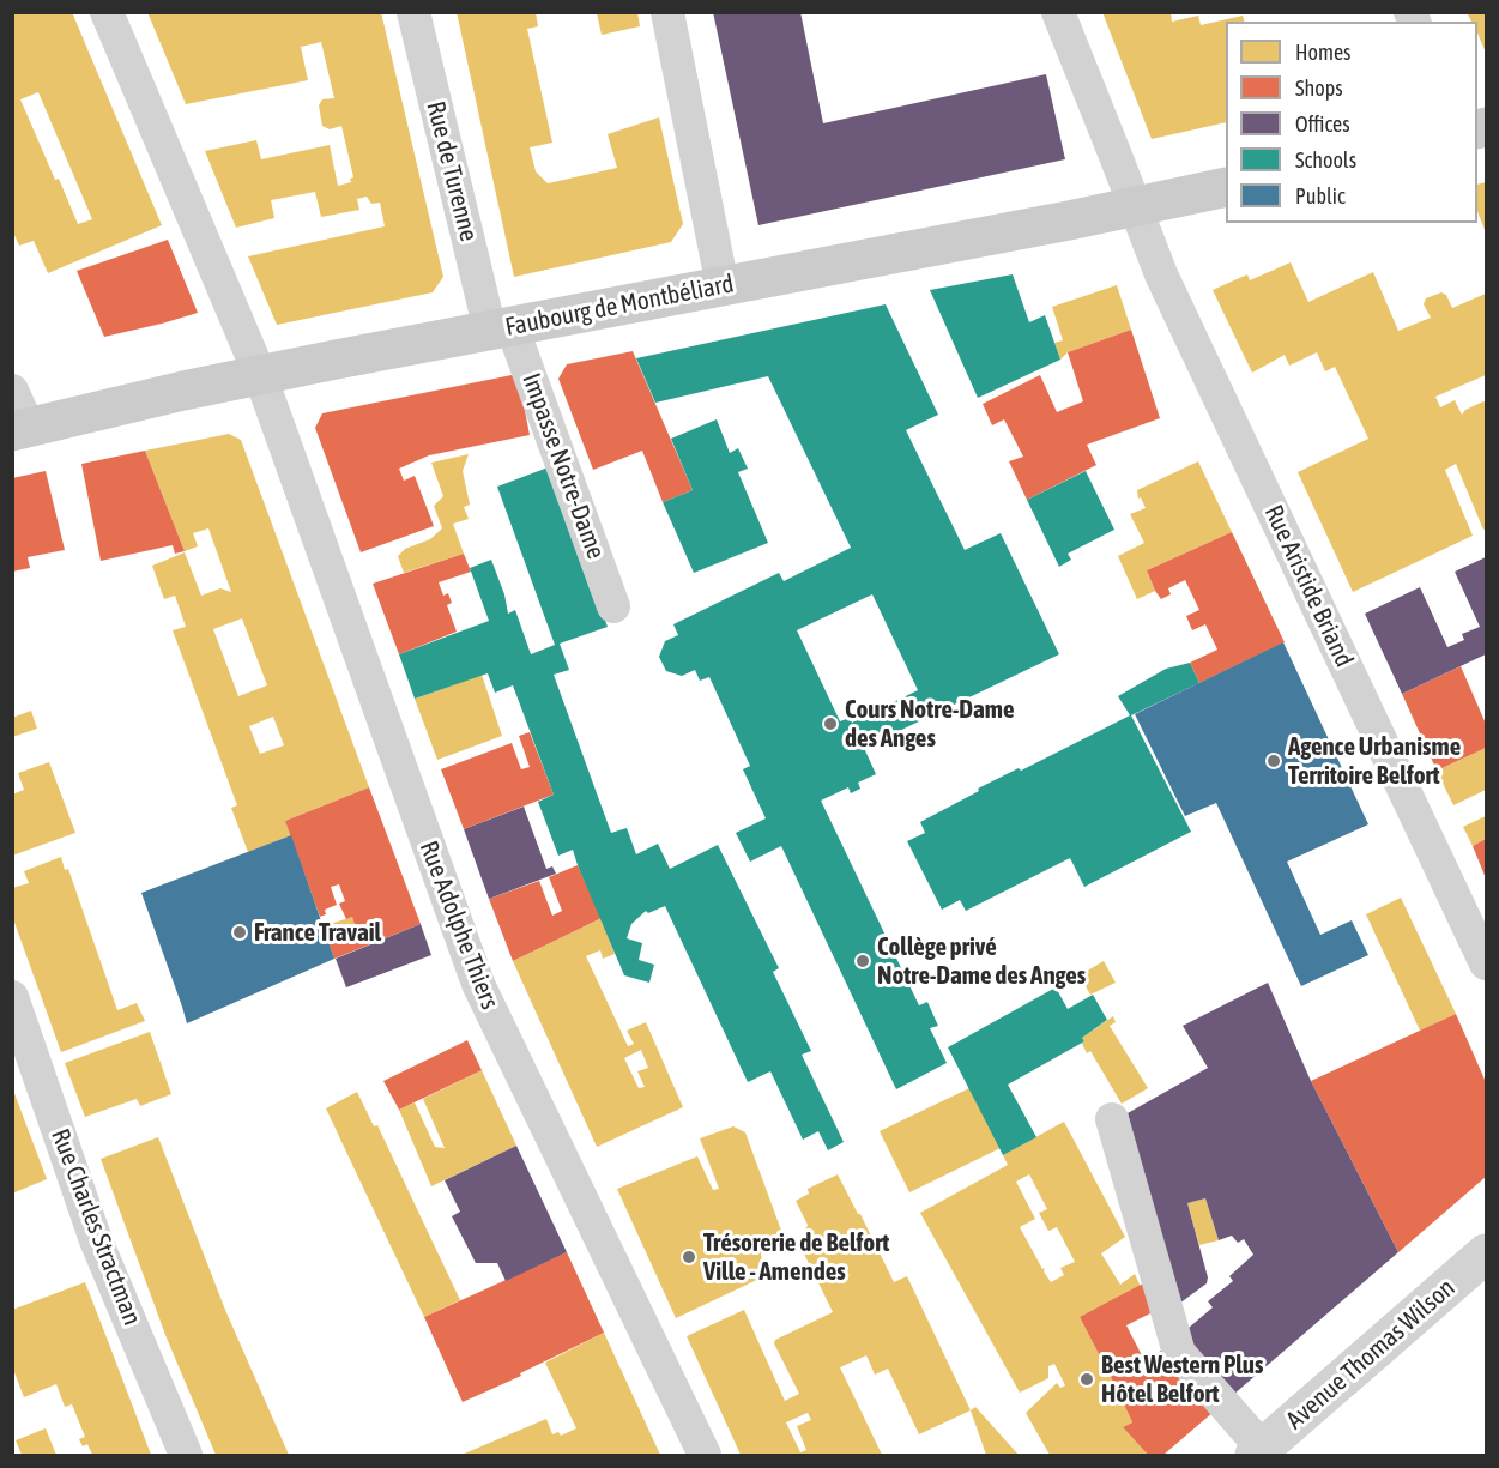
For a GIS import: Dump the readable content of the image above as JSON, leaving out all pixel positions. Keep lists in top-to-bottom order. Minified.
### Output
{"streets":{"main road":["Faubourg de Montbéliard"],"street":["Rue de Turenne","Impasse Notre-Dame","Rue Aristide Briand","Rue Adolphe Thiers","Rue Charles Stractman","Avenue Thomas Wilson"]},"crossings":[["Rue de Turenne","Faubourg de Montbéliard"],["Rue de Turenne","Impasse Notre-Dame"],["Faubourg de Montbéliard","Impasse Notre-Dame"],["Faubourg de Montbéliard","Rue Aristide Briand"],["Faubourg de Montbéliard","Rue Adolphe Thiers"]],"places":["Cours Notre-Dame des Anges","Agence Urbanisme Territoire Belfort","France Travail","Collège privé Notre-Dame des Anges","Trésorerie de Belfort Ville - Amendes","Best Western Plus Hôtel Belfort"],"legend":["Homes","Shops","Offices","Schools","Public"]}
